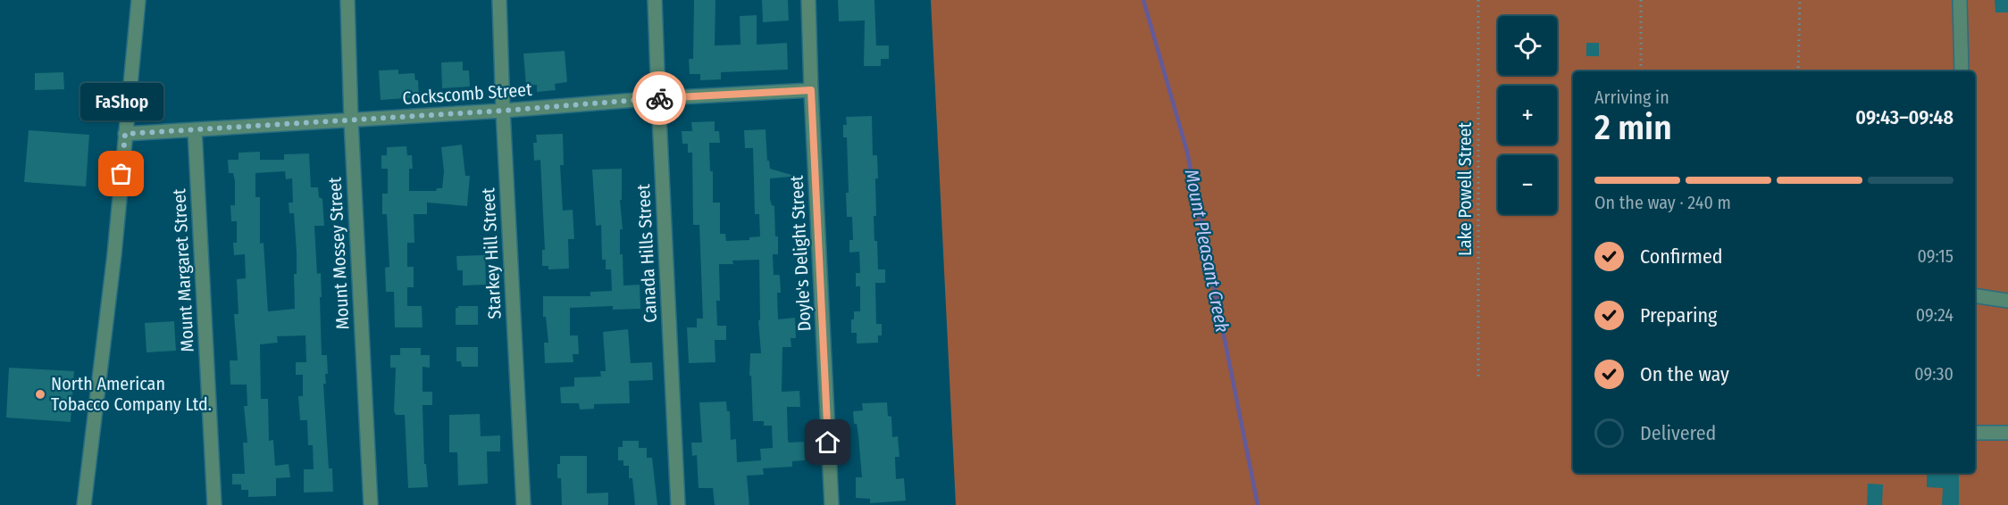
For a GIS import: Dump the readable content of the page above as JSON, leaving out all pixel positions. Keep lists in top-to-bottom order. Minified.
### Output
{"streets":{"street":["Cockscomb Street","Mount Mossey Street","Starkey Hill Street","Canada Hills Street","Doyle's Delight Street","Mount Margaret Street"],"path":["Lake Powell Street"]},"crossings":[["Cockscomb Street","Mount Mossey Street"],["Cockscomb Street","Starkey Hill Street"],["Cockscomb Street","Canada Hills Street"],["Cockscomb Street","Doyle's Delight Street"],["Cockscomb Street","Mount Margaret Street"]],"water":["Mount Pleasant Creek"],"places":["FaShop","North American Tobacco Company Ltd."],"page":{"map_buttons":["+","−"],"heading":["2 min","Arriving in","09:43–09:48"],"bubble":"FaShop","bar":"On the way · 240 m","list":[["Confirmed","09:15"],["Preparing","09:24"],["On the way","09:30"],"Delivered"]}}
